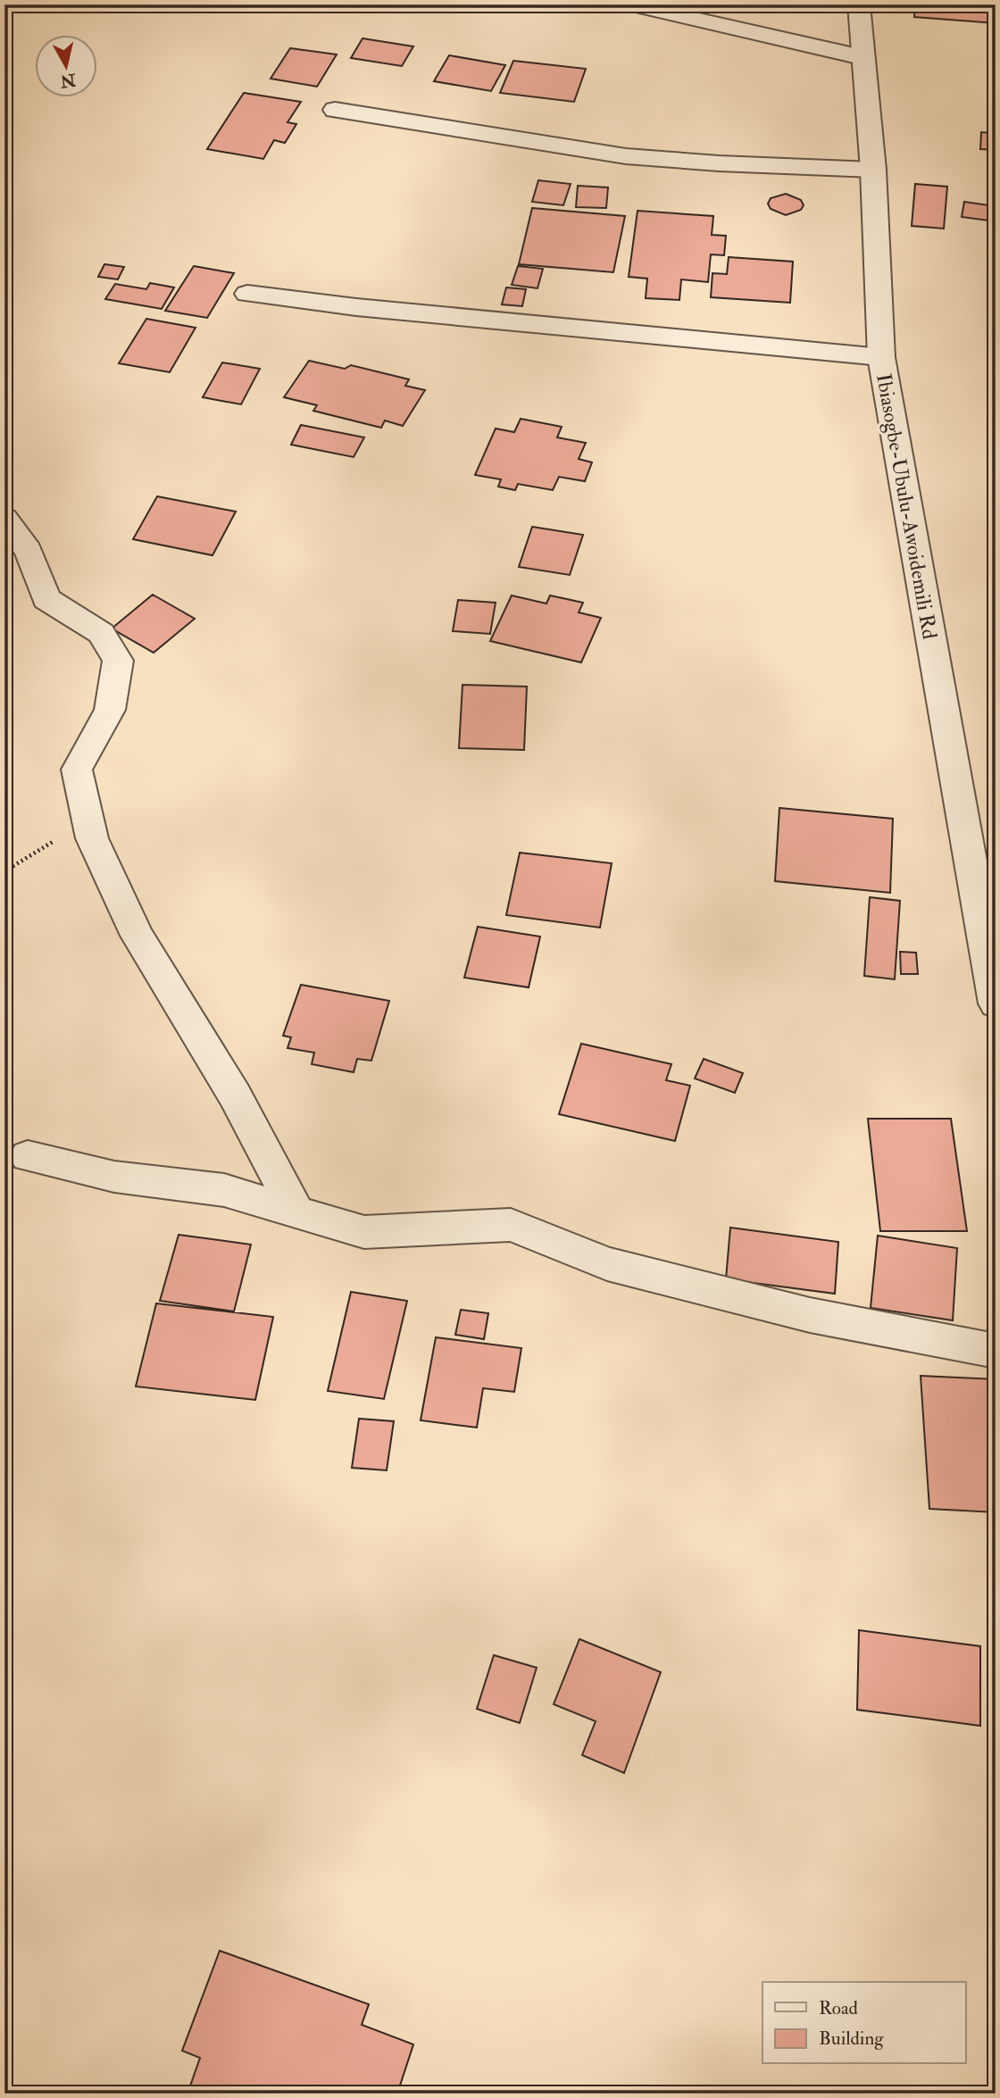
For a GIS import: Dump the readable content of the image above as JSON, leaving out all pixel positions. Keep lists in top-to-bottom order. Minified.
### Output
{"streets":{"street":["Ibiasogbe-Ubulu-Awoidemili Rd"]},"legend":["Road","Building"],"north":"bottom"}
